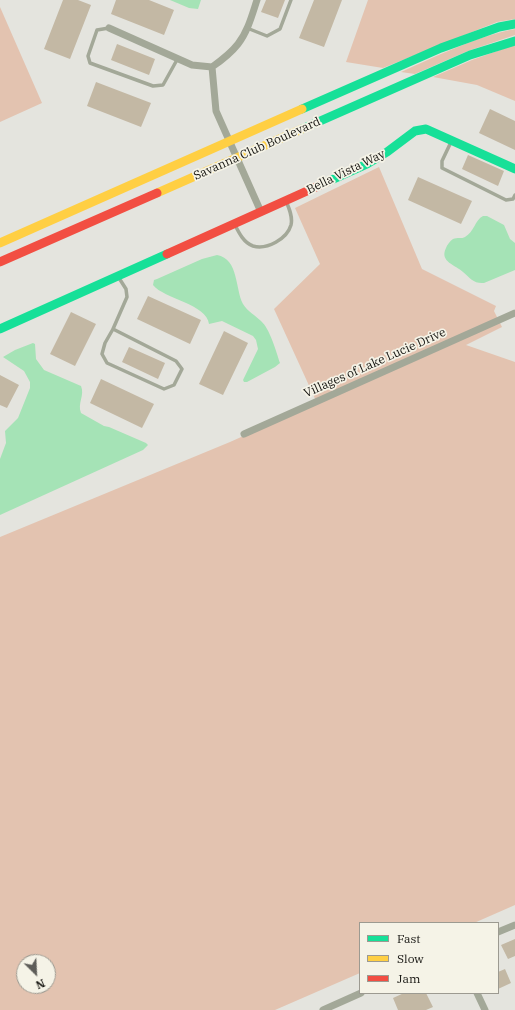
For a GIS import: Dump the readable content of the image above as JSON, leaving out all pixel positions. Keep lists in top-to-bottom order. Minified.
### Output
{"streets":{"street":["Savanna Club Boulevard","Bella Vista Way","Villages of Lake Lucie Drive"]},"legend":["Fast","Slow","Jam"],"north":"bottom right"}
